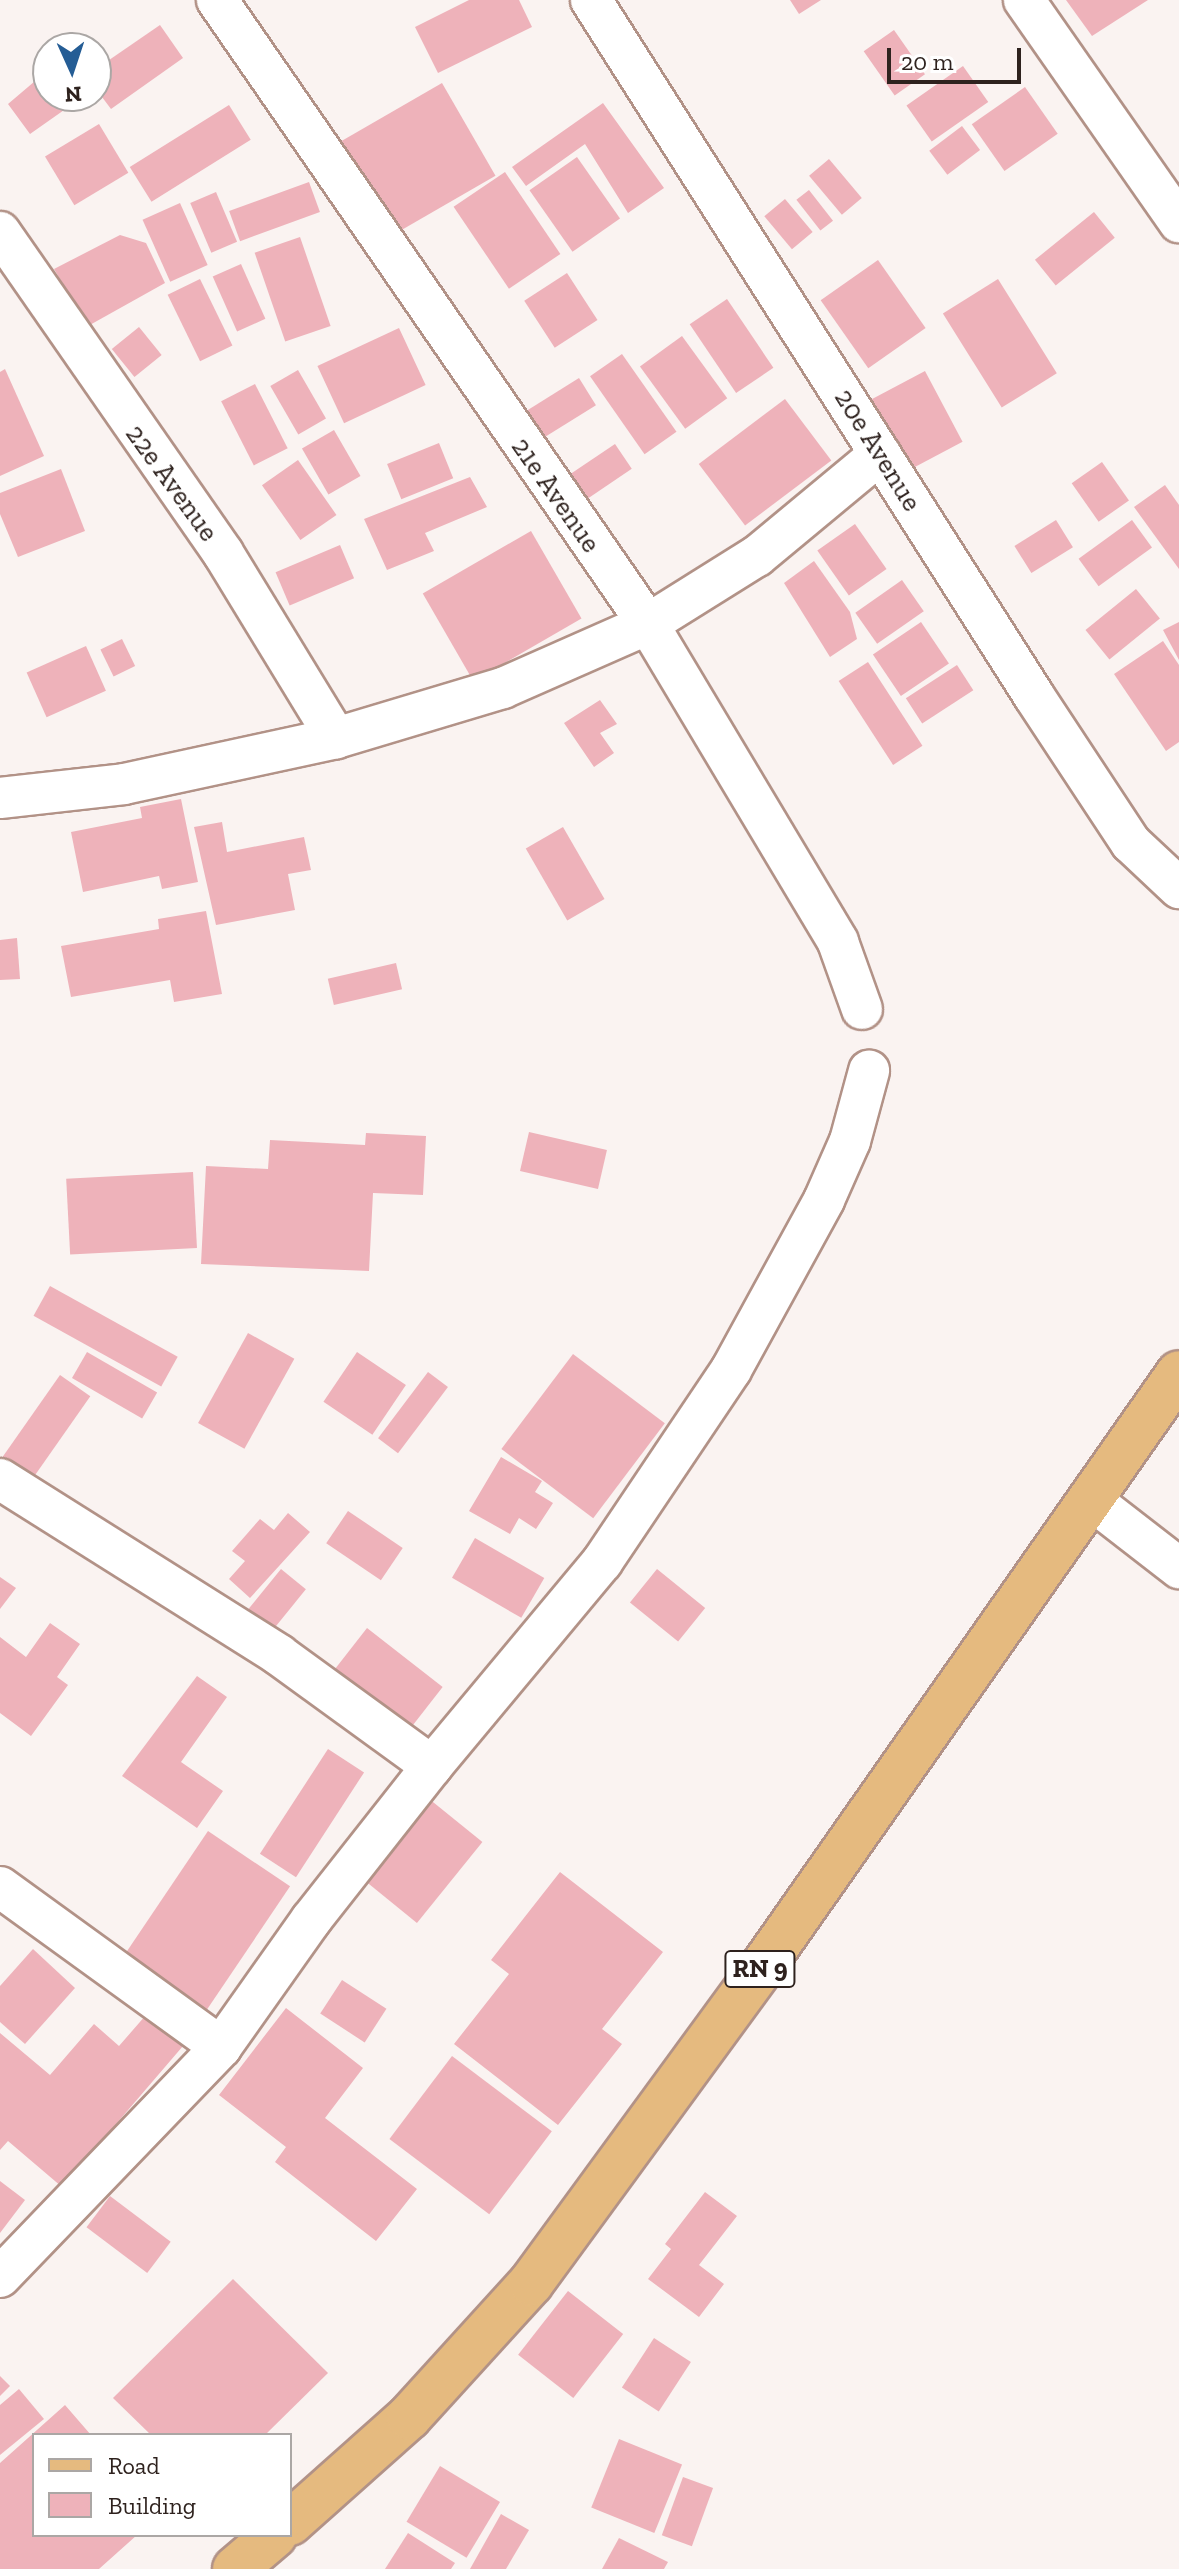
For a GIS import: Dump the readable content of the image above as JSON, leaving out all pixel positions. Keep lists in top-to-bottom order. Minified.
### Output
{"streets":{"main road":["RN 9"],"street":["20e Avenue","22e Avenue","21e Avenue"]},"legend":["Road","Building"],"scale_bar":"20 m","north":"bottom"}
